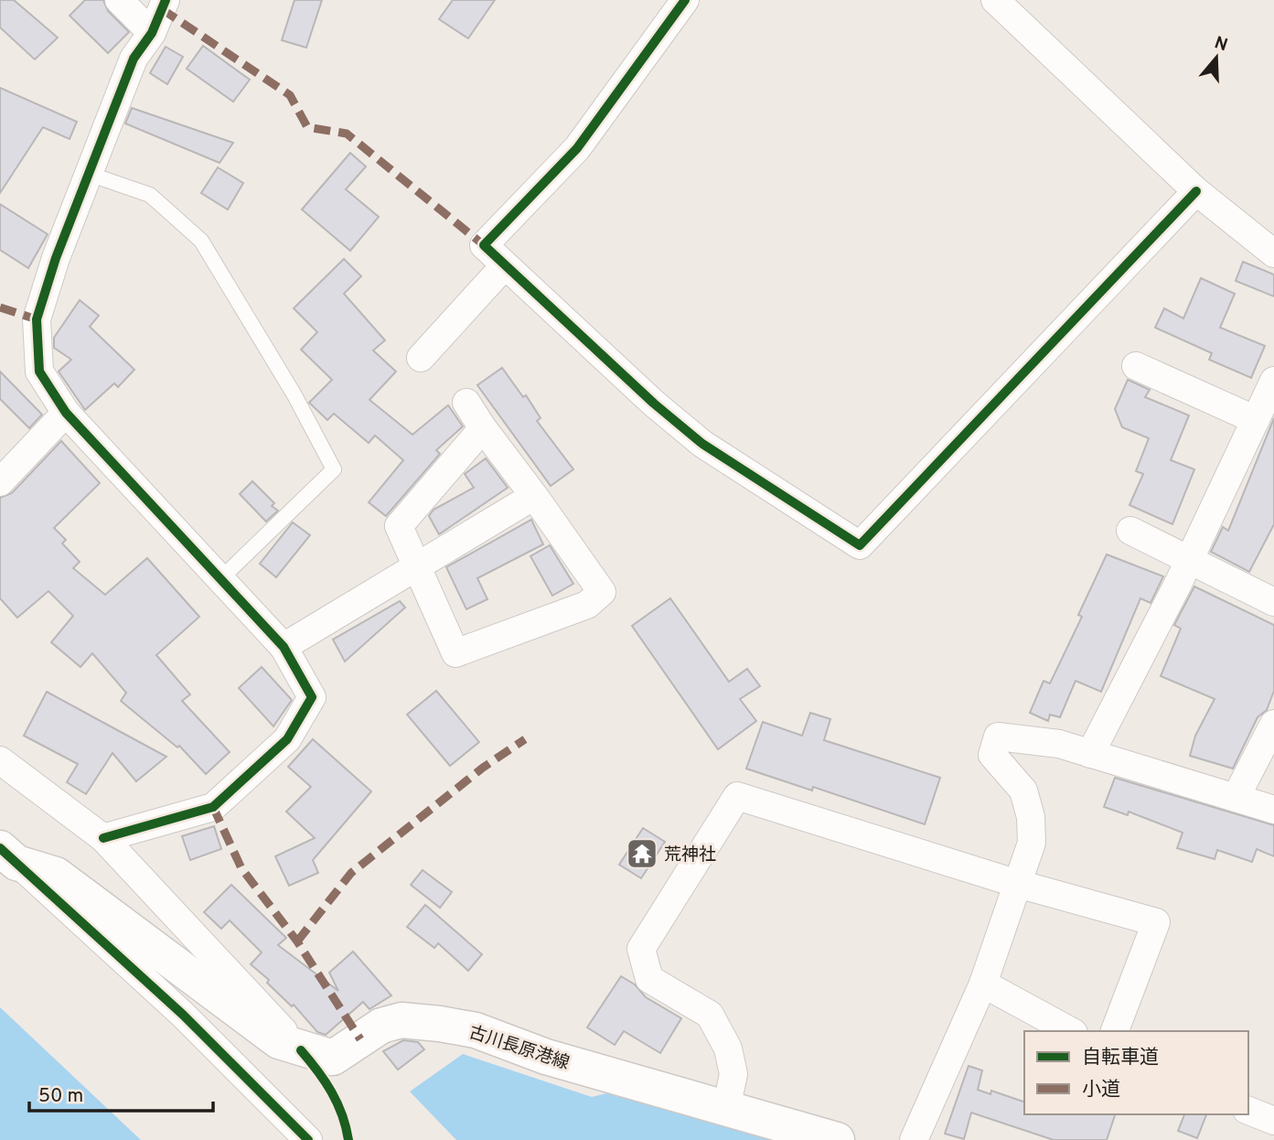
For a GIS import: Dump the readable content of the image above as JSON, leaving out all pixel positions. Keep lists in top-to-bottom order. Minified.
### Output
{"streets":{"main road":["古川長原港線"]},"places":{"temple":["荒神社"]},"legend":["自転車道","小道"],"scale_bar":"50 m","north":"top"}
